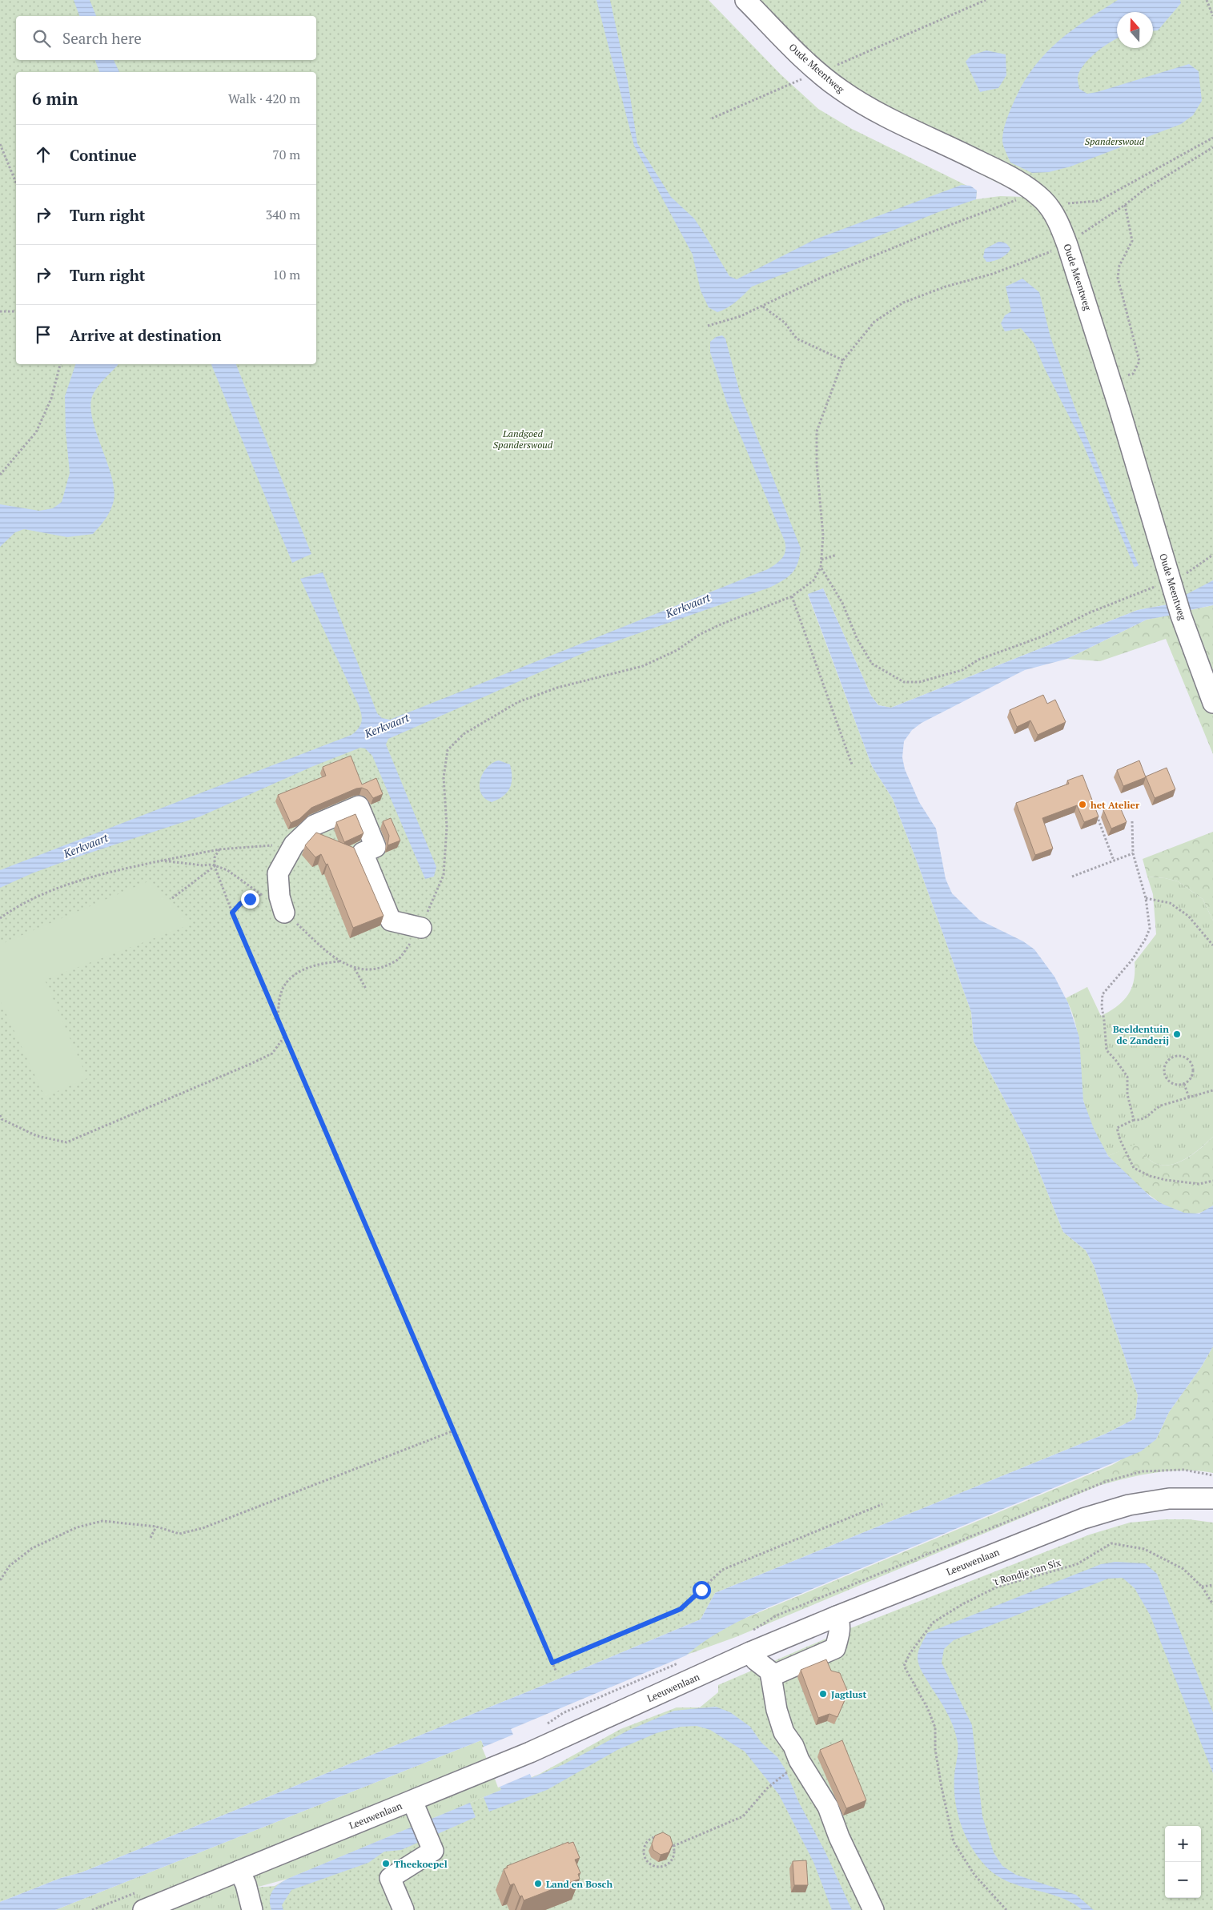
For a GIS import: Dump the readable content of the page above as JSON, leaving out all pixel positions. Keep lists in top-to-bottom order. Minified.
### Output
{"streets":{"street":["Oude Meentweg","Leeuwenlaan"],"path":["'t Rondje van Six"]},"water":["Kerkvaart"],"parks":["Spanderswoud","Landgoed Spanderswoud"],"places":["het Atelier","Beeldentuin de Zanderij","Jagtlust","Theekoepel","Land en Bosch"],"north":"top","page":{"search":"Search here","heading":["6 min","Walk · 420 m"],"list":[["Continue","70 m"],["Turn right","340 m"],["Turn right","10 m"],"Arrive at destination"],"map_buttons":["+","−"]}}
